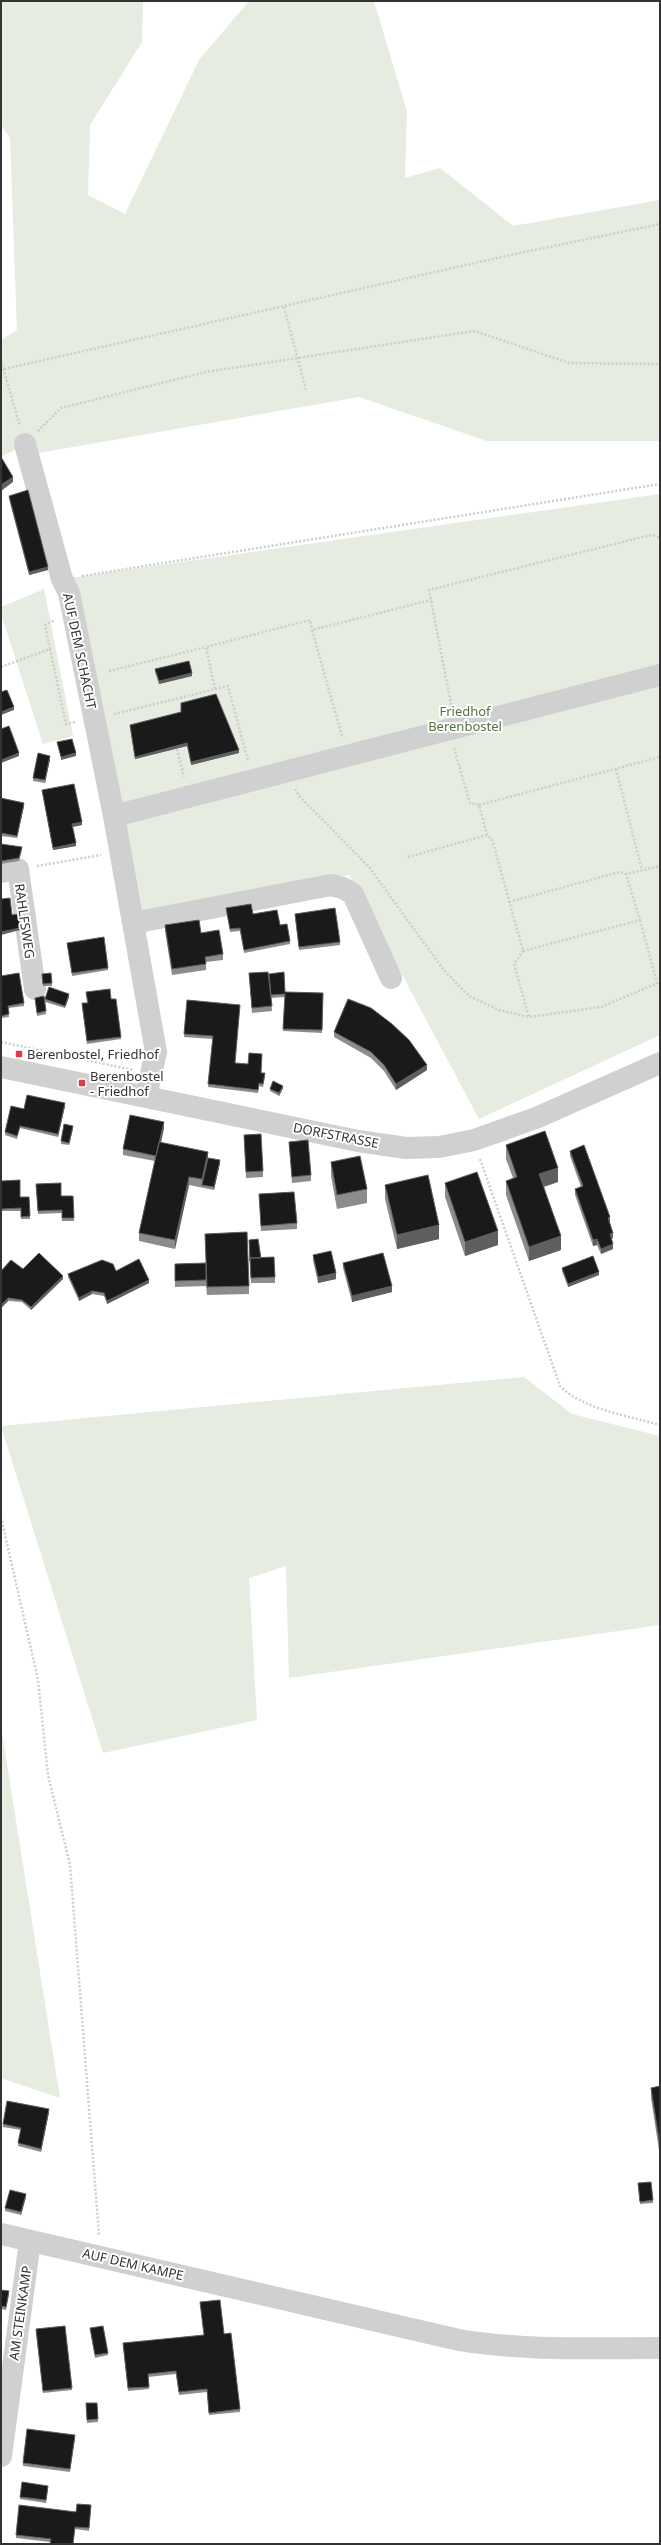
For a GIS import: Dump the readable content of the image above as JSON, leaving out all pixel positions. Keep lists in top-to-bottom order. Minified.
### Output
{"streets":{"street":["AUF DEM SCHACHT","RAHLFSWEG","DORFSTRASSE","AUF DEM KAMPE","AM STEINKAMP"]},"crossings":[["AUF DEM SCHACHT","DORFSTRASSE"],["AUF DEM KAMPE","AM STEINKAMP"]],"parks":["Friedhof Berenbostel"],"places":{"transit":["Berenbostel, Friedhof","Berenbostel - Friedhof"]}}
